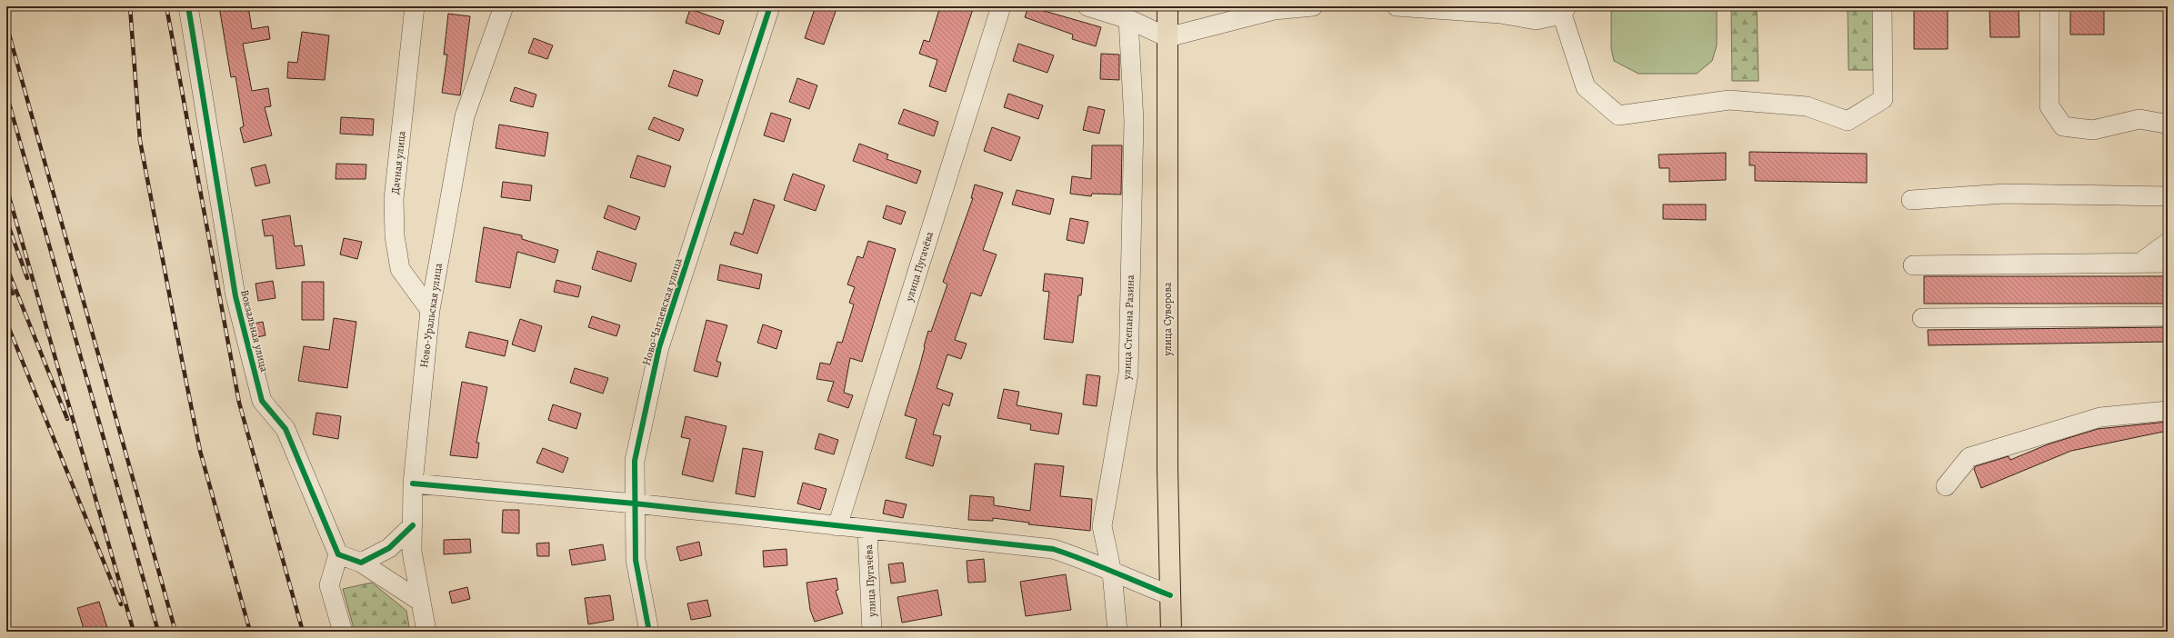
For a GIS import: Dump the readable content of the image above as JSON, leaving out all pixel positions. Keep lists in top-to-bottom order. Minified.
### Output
{"streets":{"main road":["улица Суворова"],"street":["Дачная улица","улица Пугачёва","Ново-Чапаевская улица","Ново-Уральская улица","улица Степана Разина","Вокзальная улица"]},"crossings":[["Дачная улица","Ново-Уральская улица"]]}
